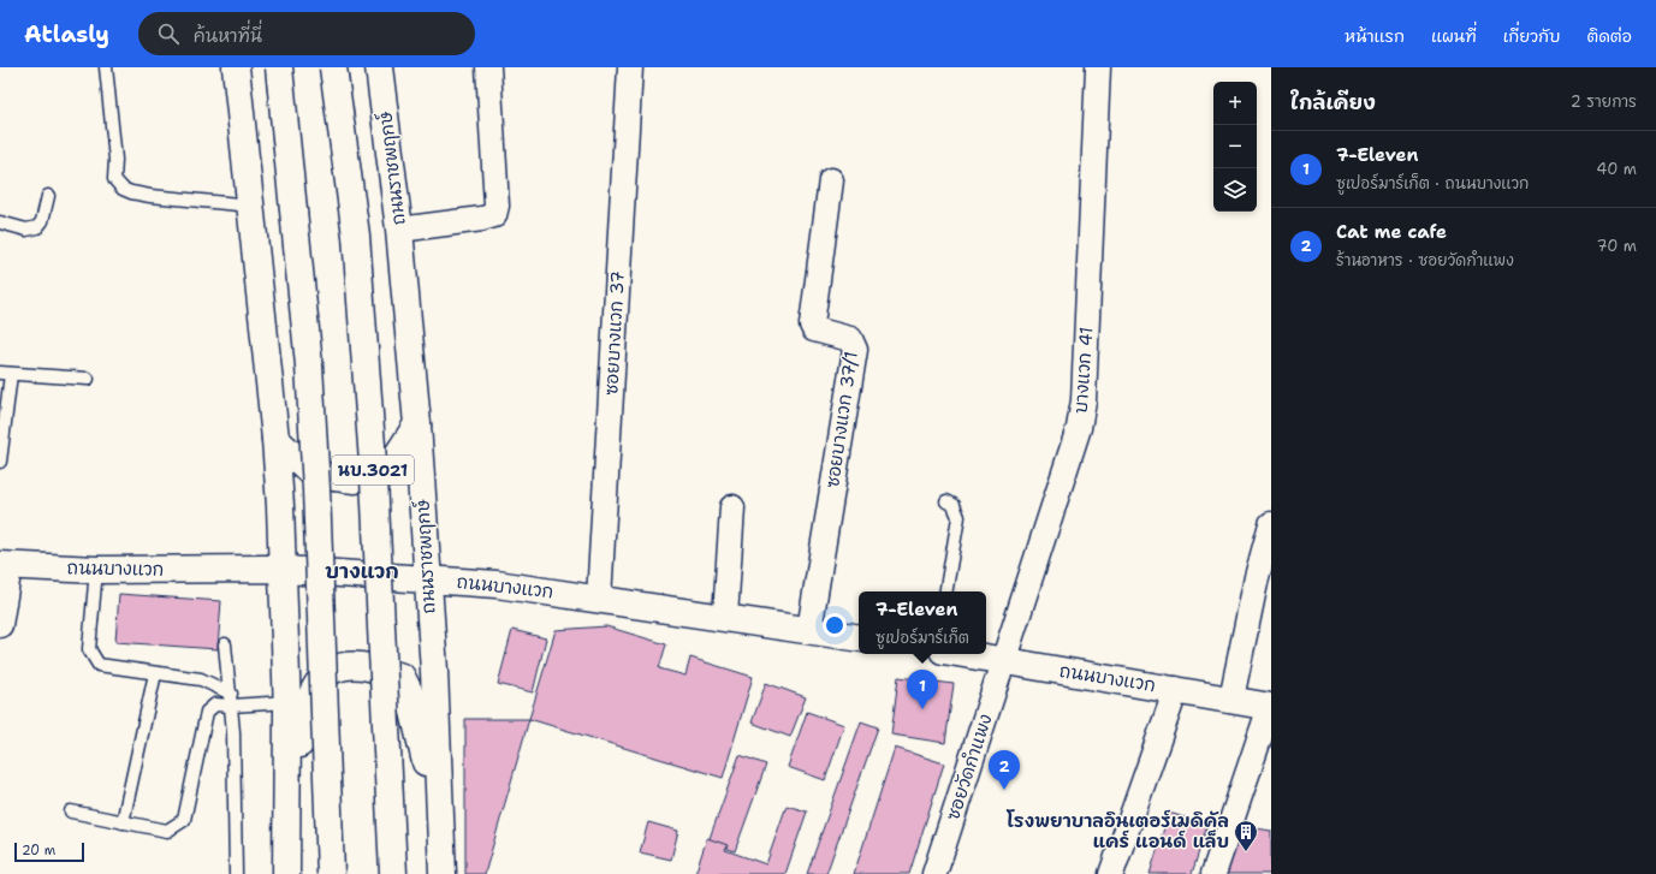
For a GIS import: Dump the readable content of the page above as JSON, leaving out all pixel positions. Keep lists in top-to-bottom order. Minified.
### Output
{"streets":{"main road":["ถนนราชพฤกษ์","นบ.3021","ถนนบางแวก"],"street":["ซอยบางแวก 37","บางแวก 41","ซอยบางแวก 37/1","ซอยวัดกำแพง"]},"crossings":[["ถนนราชพฤกษ์","ถนนบางแวก"],["ซอยบางแวก 37","ถนนบางแวก"],["บางแวก 41","ถนนบางแวก"],["บางแวก 41","ซอยวัดกำแพง"],["ซอยบางแวก 37/1","ถนนบางแวก"],["ถนนบางแวก","ซอยวัดกำแพง"]],"districts":["บางแวก"],"places":{"building":["โรงพยาบาลอินเตอร์เมดิคัล แคร์ แอนด์ แล็บ"]},"scale_bar":"20 m","page":{"header":"Atlasly","search":"ค้นหาที่นี่","nav":["หน้าแรก","แผนที่","เกี่ยวกับ","ติดต่อ"],"heading":["ใกล้เคียง","2 รายการ"],"map_buttons":["+","−"],"list":[{"mark":"1","name":"7-Eleven","note":"ซูเปอร์มาร์เก็ต · ถนนบางแวก","value":"40 m"},{"mark":"2","name":"Cat me cafe","note":"ร้านอาหาร · ซอยวัดกำแพง","value":"70 m"}],"popup":["7-Eleven","ซูเปอร์มาร์เก็ต"],"pins":["1","2"],"scale":"20 m"}}
